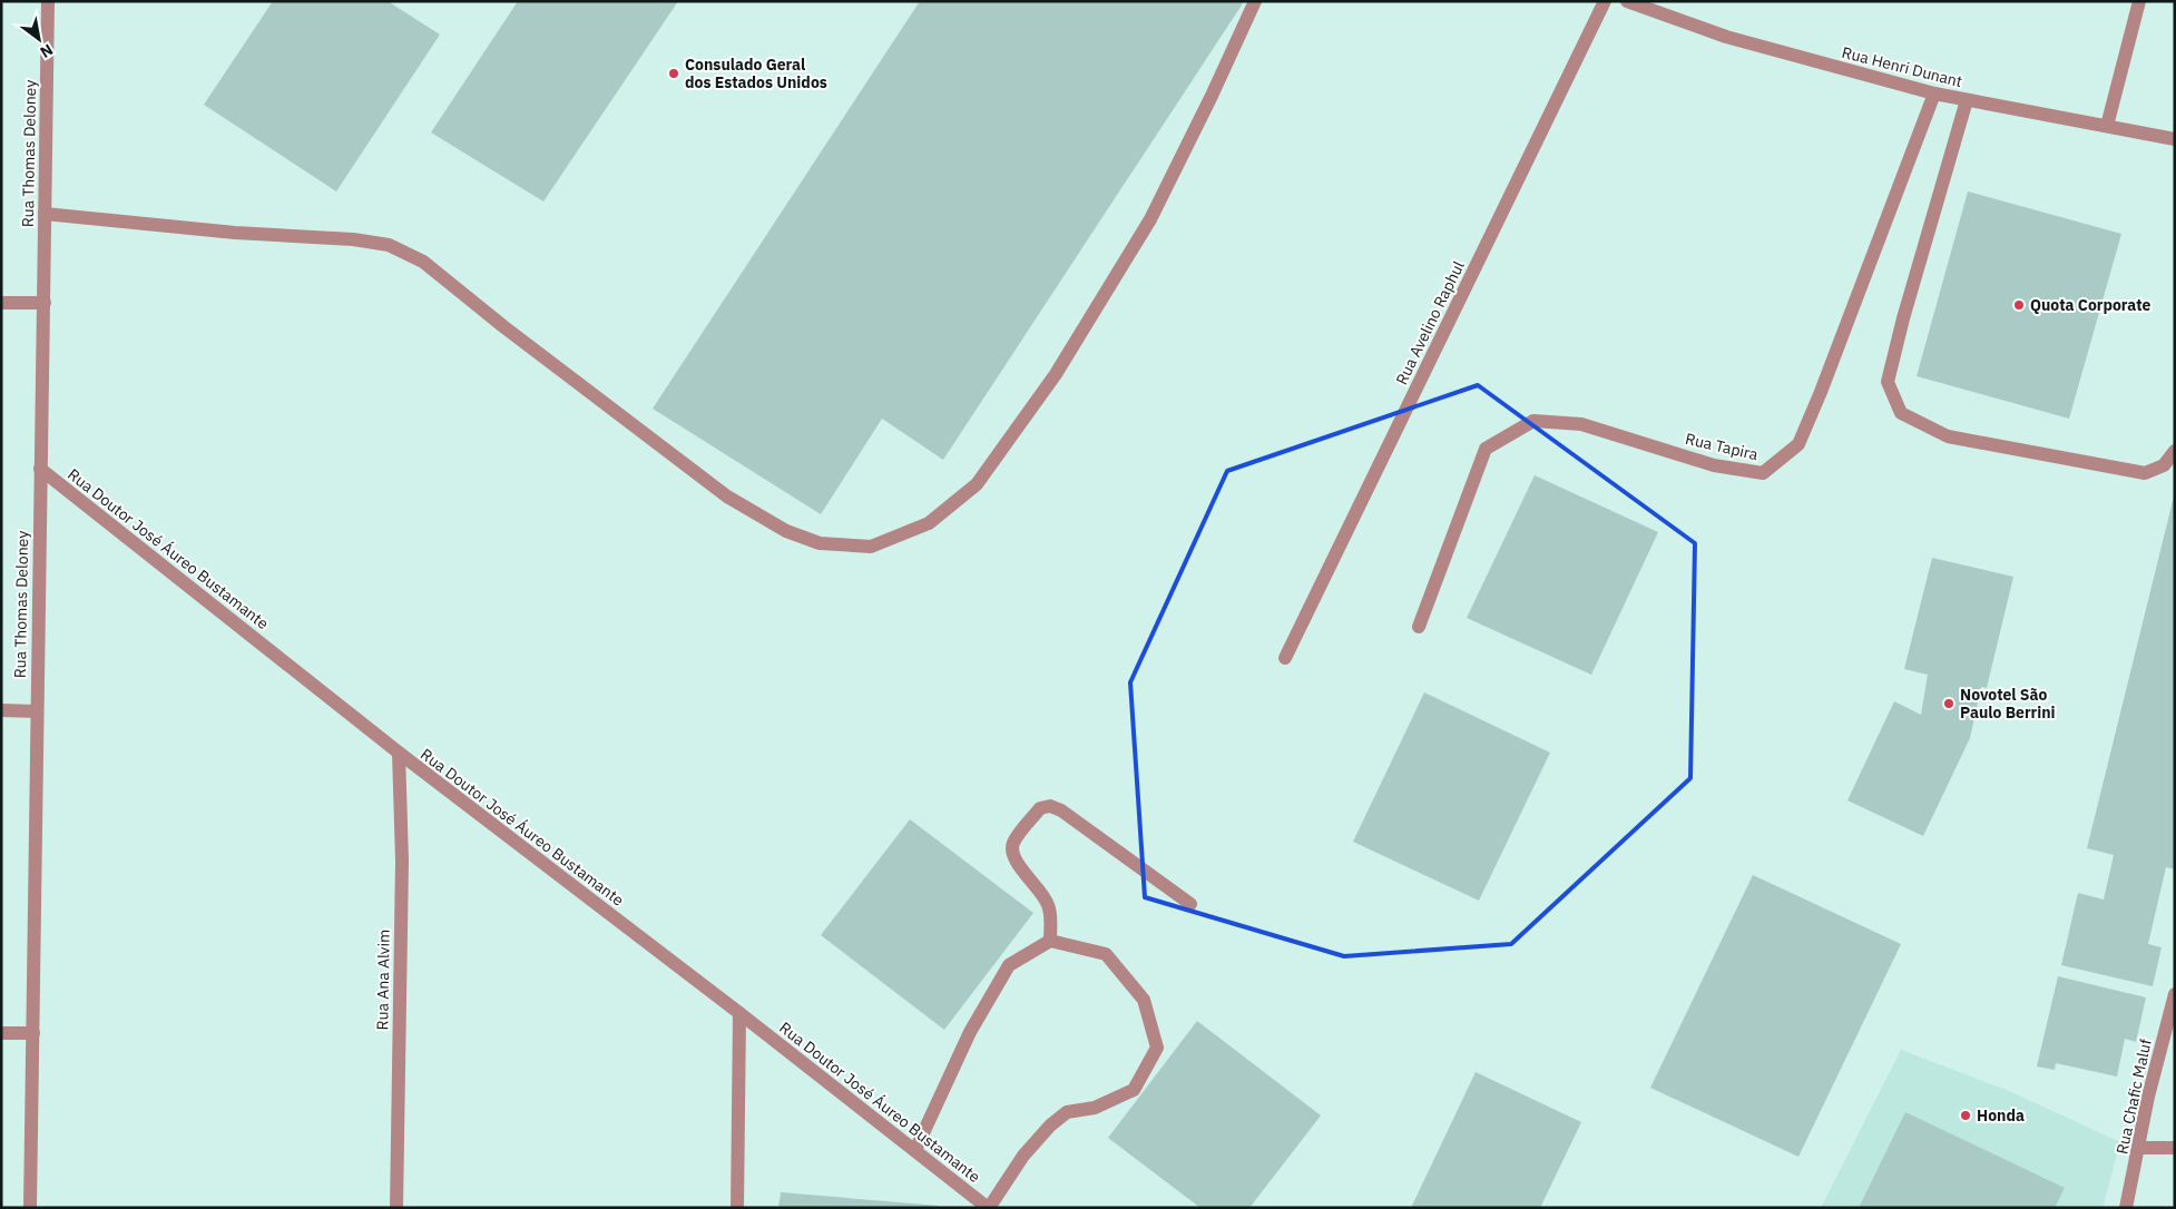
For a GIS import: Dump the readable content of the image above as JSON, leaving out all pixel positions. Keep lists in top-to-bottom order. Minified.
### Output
{"streets":{"street":["Rua Henri Dunant","Rua Thomas Deloney","Rua Avelino Raphul","Rua Tapira","Rua Doutor José Áureo Bustamante","Rua Ana Alvim","Rua Chafic Maluf"]},"crossings":[["Rua Henri Dunant","Rua Tapira"],["Rua Thomas Deloney","Rua Doutor José Áureo Bustamante"],["Rua Doutor José Áureo Bustamante","Rua Ana Alvim"]],"places":["Consulado Geral dos Estados Unidos","Quota Corporate","Novotel São Paulo Berrini","Honda"],"north":"bottom right"}
